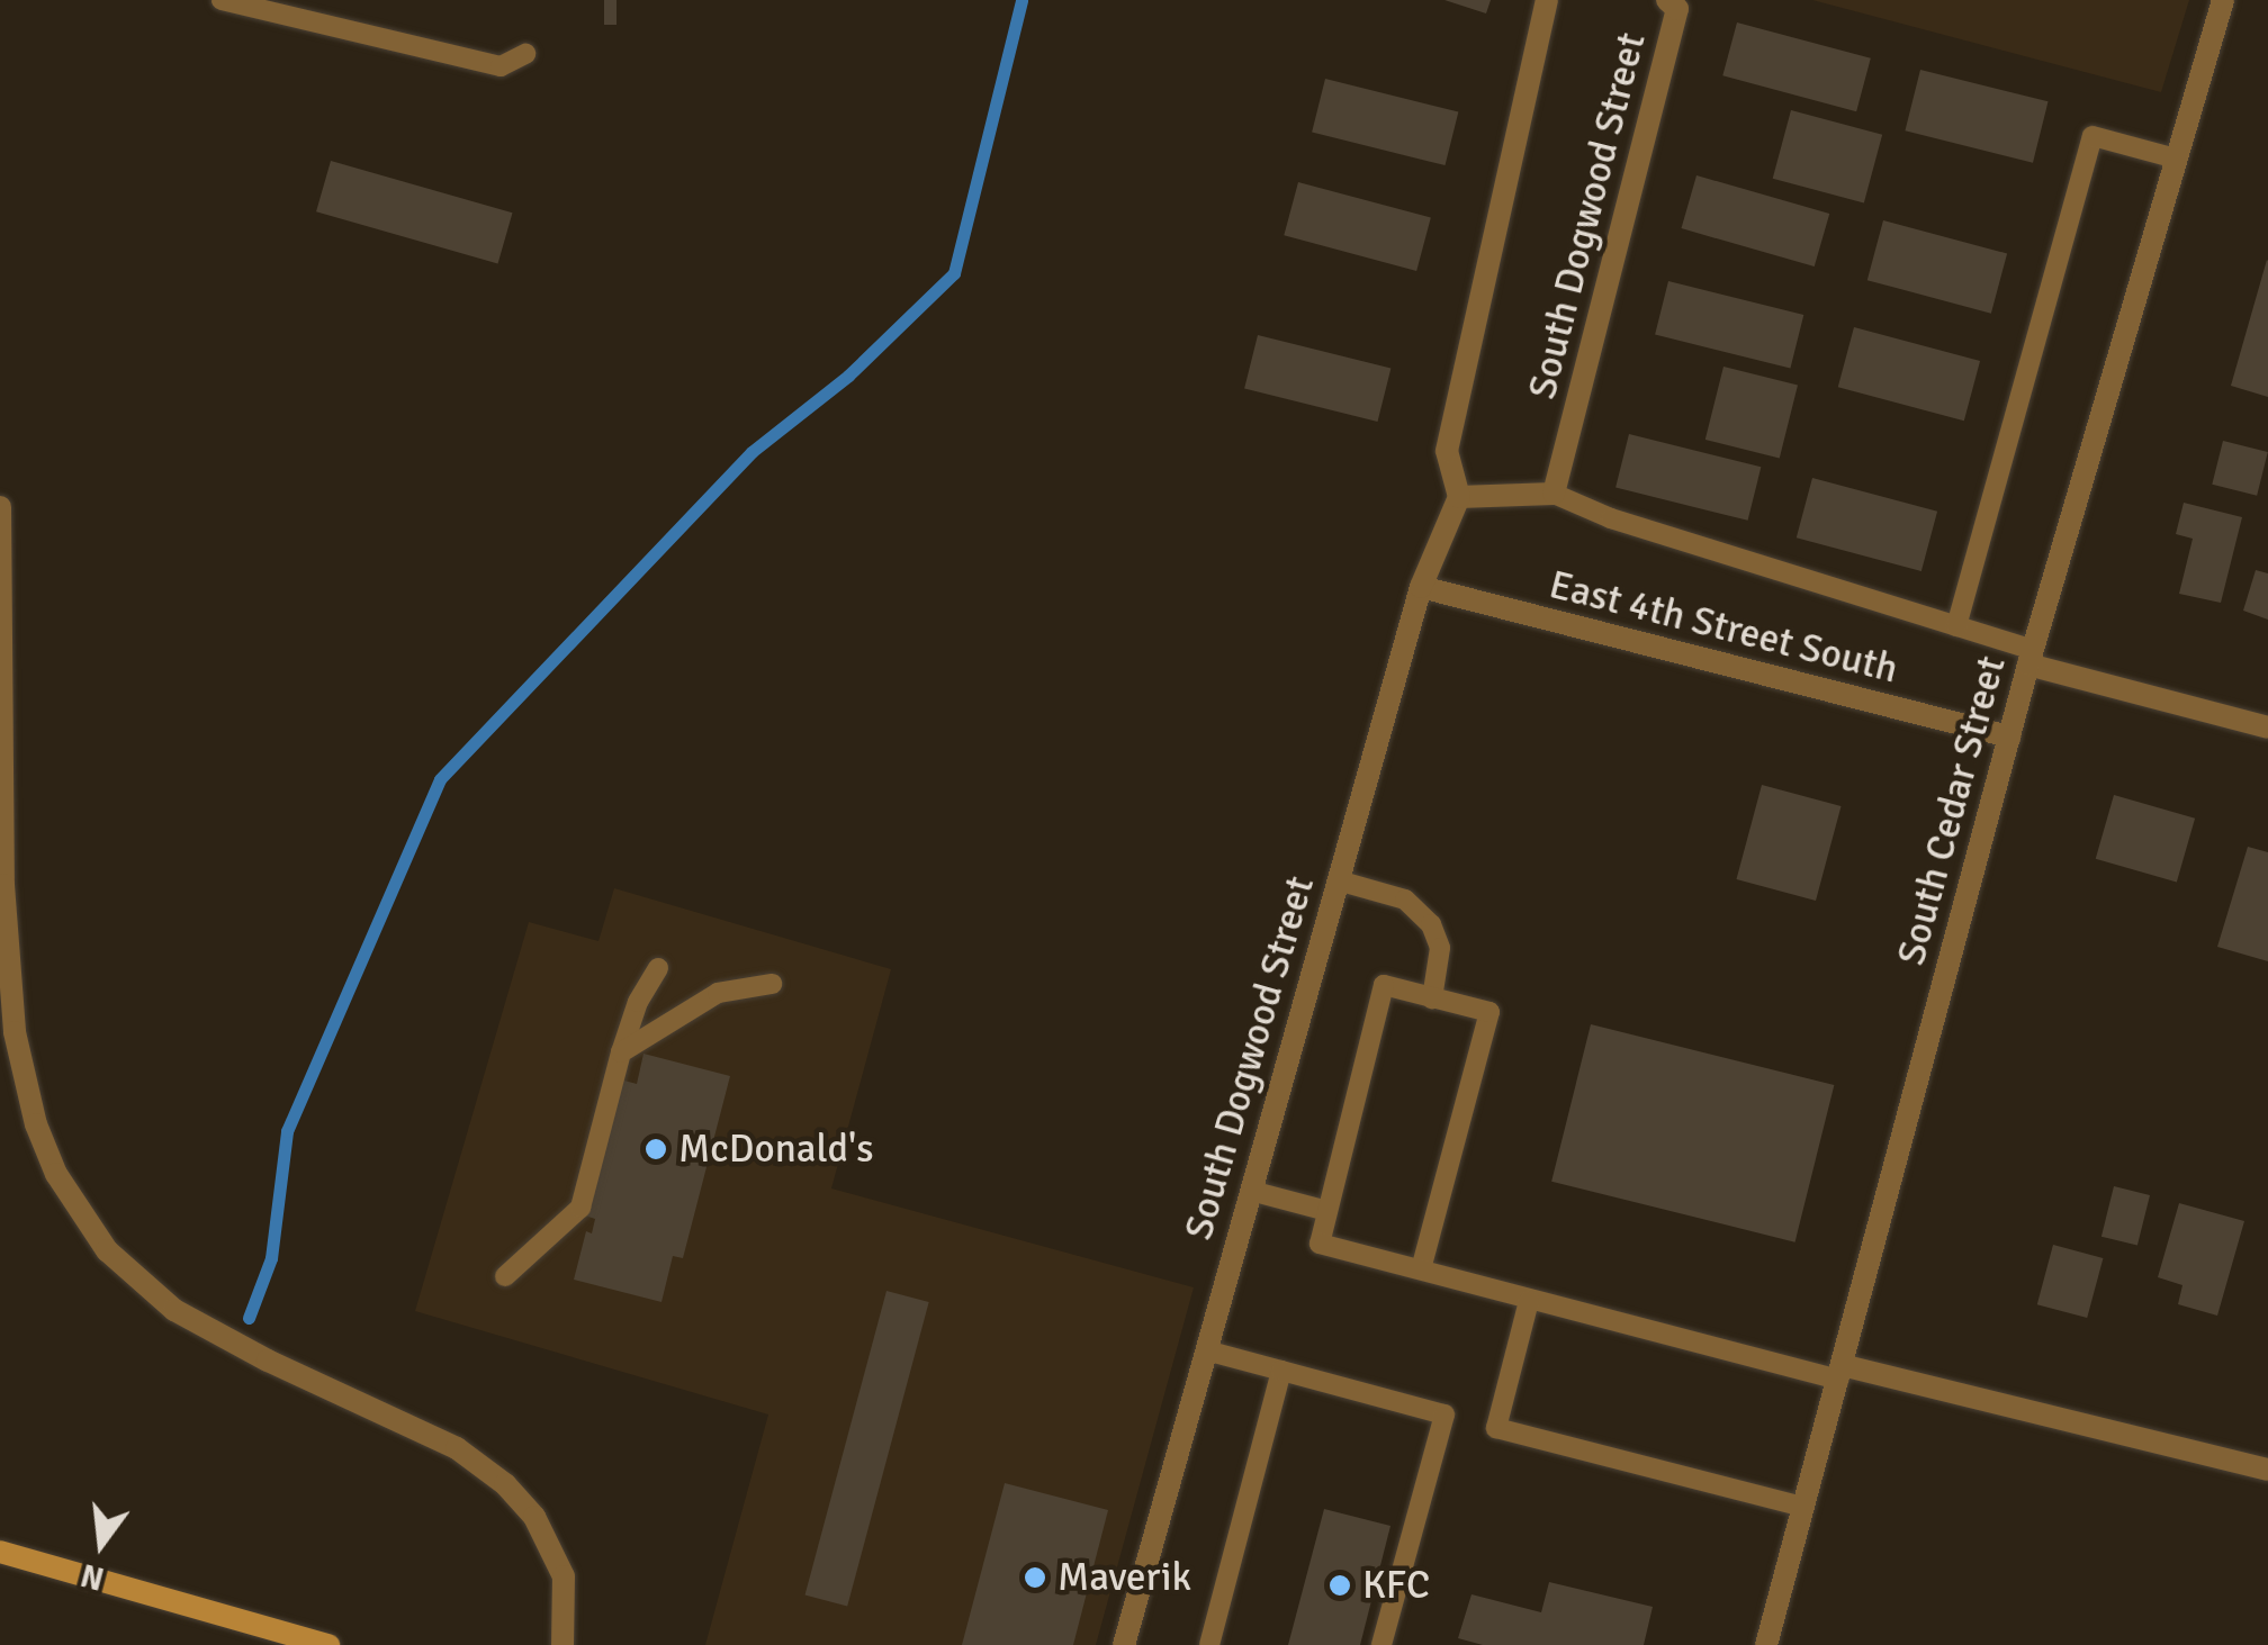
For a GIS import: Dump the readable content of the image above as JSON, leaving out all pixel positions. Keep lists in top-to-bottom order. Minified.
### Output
{"streets":{"street":["South Dogwood Street","East 4th Street South","South Cedar Street"]},"crossings":[["South Dogwood Street","East 4th Street South"],["East 4th Street South","South Cedar Street"]],"places":["McDonald's","Maverik","KFC"],"north":"bottom"}
